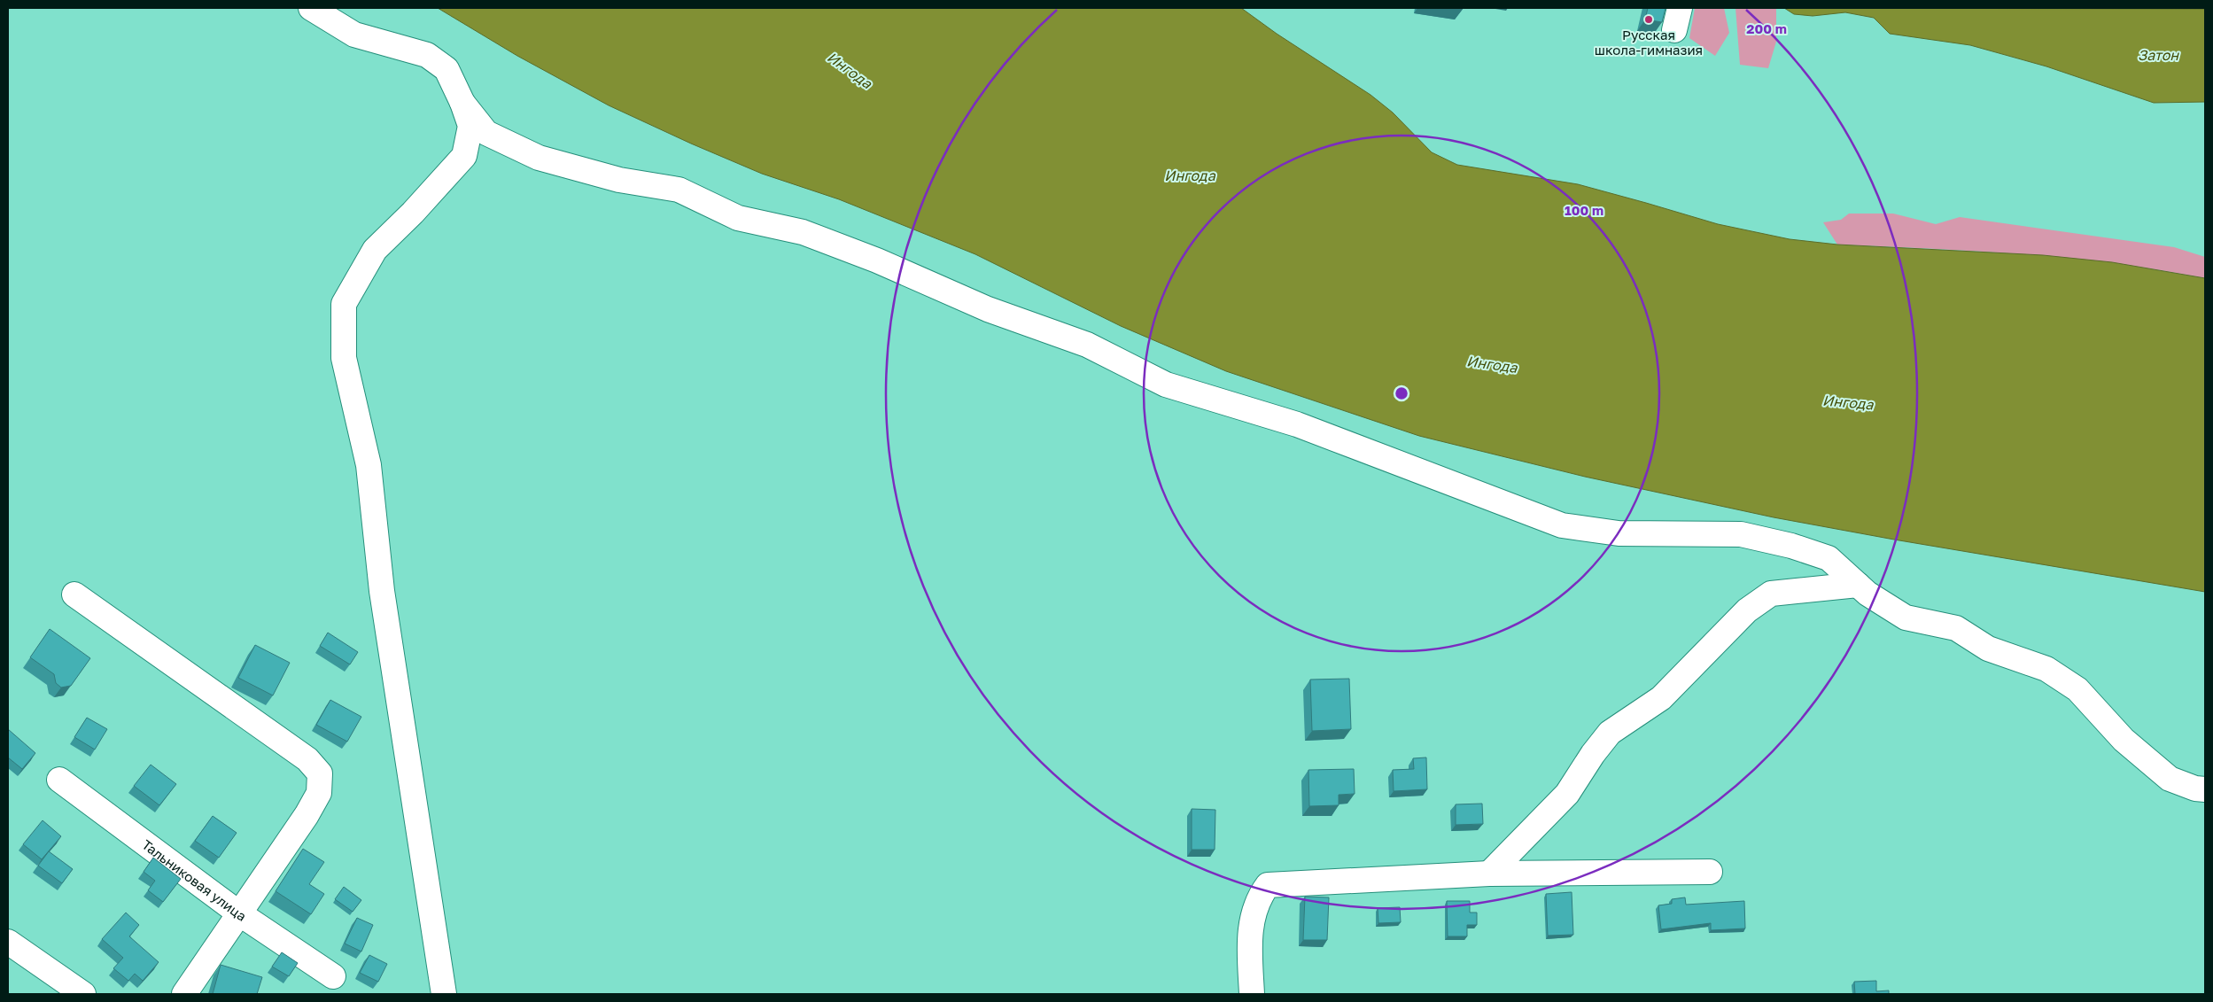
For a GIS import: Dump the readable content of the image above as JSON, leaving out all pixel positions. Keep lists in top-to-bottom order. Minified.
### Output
{"streets":{"street":["Тальниковая улица"]},"water":["Затон","Ингода"],"places":["Русская школа-гимназия"],"rings":["200 m","100 m"]}
